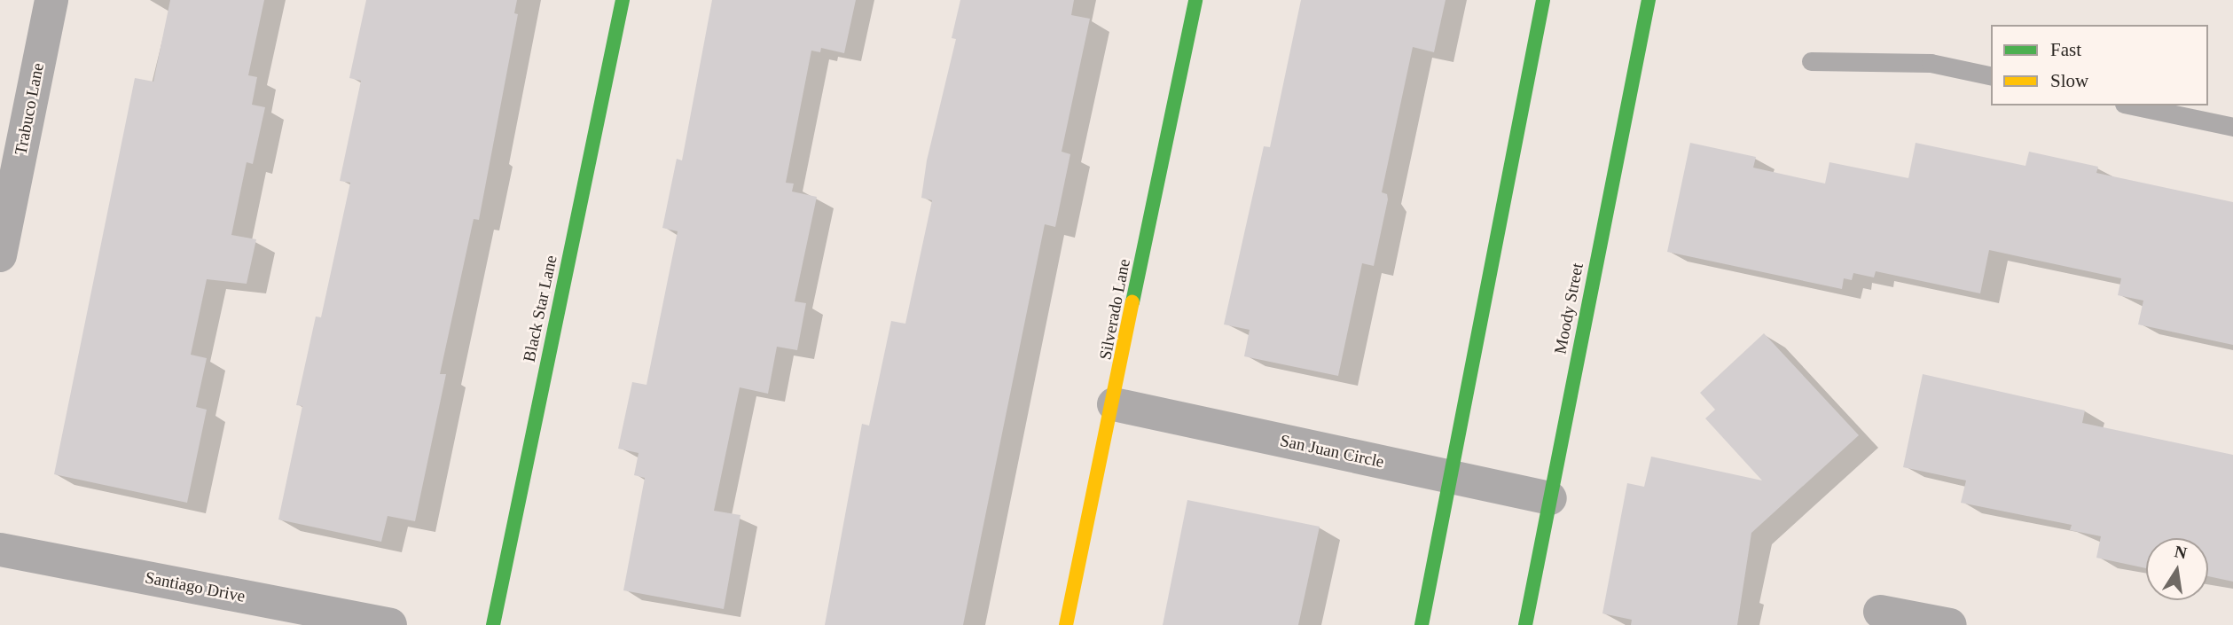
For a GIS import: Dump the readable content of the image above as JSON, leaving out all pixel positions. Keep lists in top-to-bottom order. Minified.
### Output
{"streets":{"main road":["Black Star Lane","Moody Street","Silverado Lane"],"street":["Trabuco Lane","San Juan Circle","Santiago Drive"]},"crossings":[["Moody Street","San Juan Circle"],["Silverado Lane","San Juan Circle"]],"legend":["Fast","Slow"],"north":"top"}
